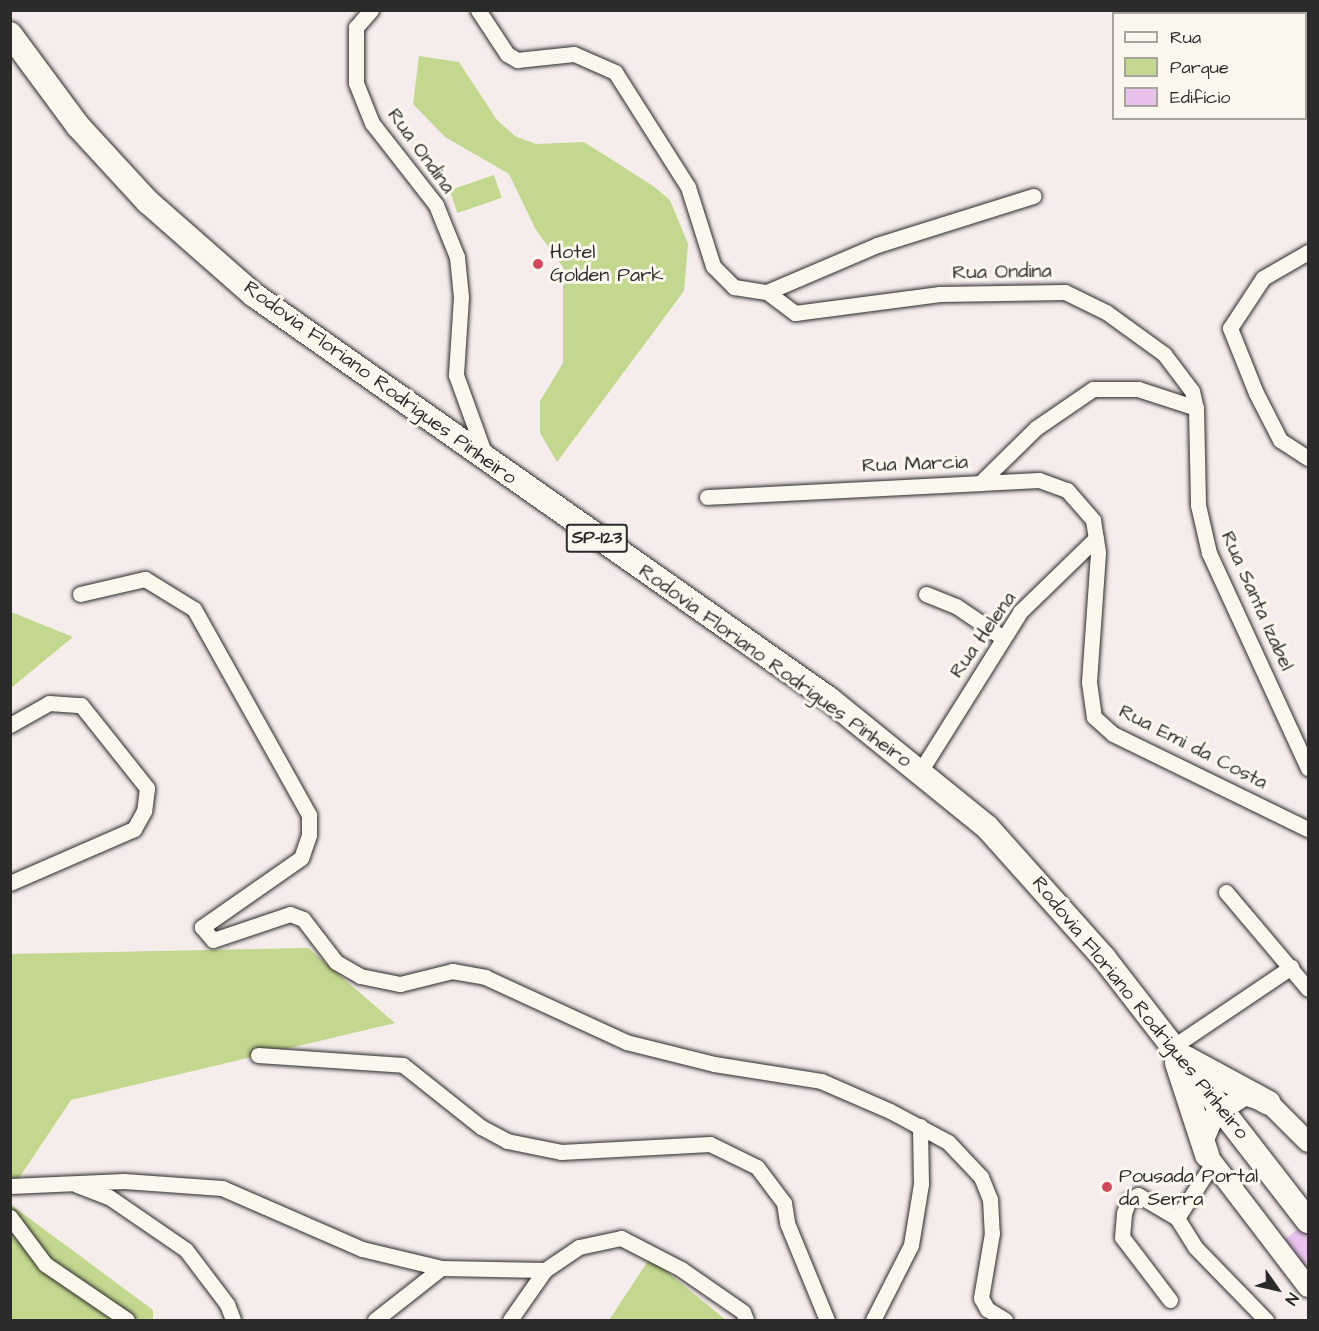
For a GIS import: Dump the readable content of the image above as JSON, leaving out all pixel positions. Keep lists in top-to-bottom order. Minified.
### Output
{"streets":{"main road":["Rodovia Floriano Rodrigues Pinheiro","SP-123"],"street":["Rua Ondina","Rua Marcia","Rua Santa Izabel","Rua Helena","Rua Emi da Costa"]},"crossings":[["Rua Ondina","Rodovia Floriano Rodrigues Pinheiro"],["Rua Ondina","Rua Marcia"],["Rua Ondina","Rua Santa Izabel"],["Rodovia Floriano Rodrigues Pinheiro","Rua Helena"],["Rua Marcia","Rua Santa Izabel"],["Rua Marcia","Rua Emi da Costa"],["Rua Helena","Rua Emi da Costa"]],"places":["Hotel Golden Park","Pousada Portal da Serra"],"legend":["Rua","Parque","Edifício"],"north":"bottom right"}
